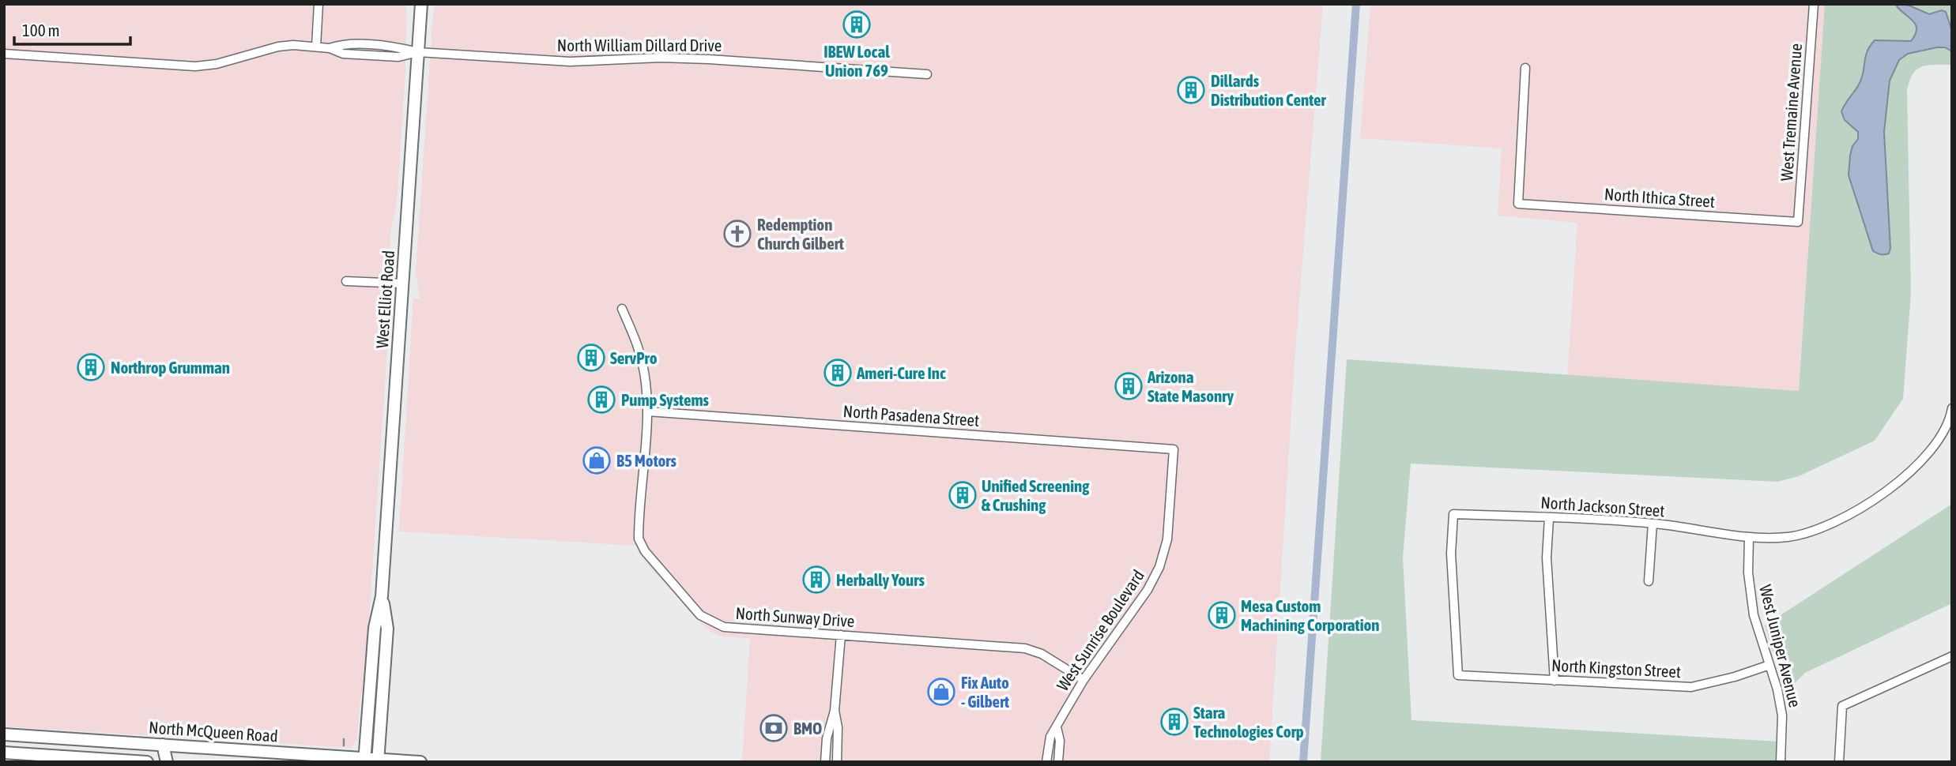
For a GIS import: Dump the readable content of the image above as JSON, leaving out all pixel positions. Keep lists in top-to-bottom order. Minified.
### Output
{"streets":{"main road":["West Elliot Road","North McQueen Road"],"street":["North William Dillard Drive","West Tremaine Avenue","North Ithica Street","North Pasadena Street","North Jackson Street","North Sunway Drive","West Sunrise Boulevard","West Juniper Avenue","North Kingston Street"]},"crossings":[["North William Dillard Drive","West Elliot Road"],["West Tremaine Avenue","North Ithica Street"],["West Elliot Road","North McQueen Road"],["North Pasadena Street","North Sunway Drive"],["North Pasadena Street","West Sunrise Boulevard"],["North Jackson Street","West Juniper Avenue"],["North Jackson Street","North Kingston Street"],["North Sunway Drive","West Sunrise Boulevard"],["West Juniper Avenue","North Kingston Street"]],"places":{"building":["IBEW Local Union 769","Dillards Distribution Center","ServPro","Northrop Grumman","Ameri-Cure Inc","Arizona State Masonry","Pump Systems","Unified Screening & Crushing","Herbally Yours","Mesa Custom Machining Corporation","Stara Technologies Corp"],"church":["Redemption Church Gilbert"],"shop":["B5 Motors","Fix Auto - Gilbert"],"bank":["BMO"]},"scale_bar":"100 m"}
